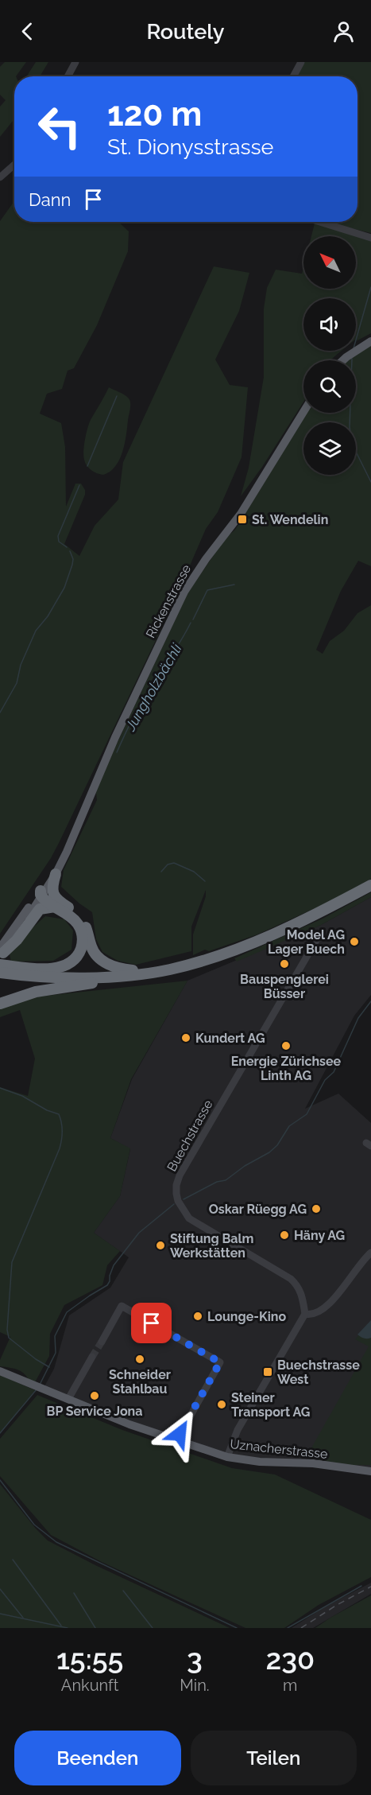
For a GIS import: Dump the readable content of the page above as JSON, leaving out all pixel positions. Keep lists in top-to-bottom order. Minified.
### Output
{"streets":{"main road":["Rickenstrasse","Uznacherstrasse"],"street":["Buechstrasse"]},"water":["Jungholzbächli"],"places":{"transit":["St. Wendelin","Buechstrasse West"],"other":["Model AG Lager Buech","Bauspenglerei Büsser","Kundert AG","Energie Zürichsee Linth AG","Oskar Rüegg AG","Häny AG","Stiftung Balm Werkstätten","Lounge-Kino","Schneider Stahlbau","BP Service Jona","Steiner Transport AG"]},"north":"top left","page":{"header":"Routely","turn":["120 m","St. Dionysstrasse"],"then":"Dann","eta":["15:55","Ankunft","3","Min.","230","m"],"buttons":["Beenden","Teilen"]}}
